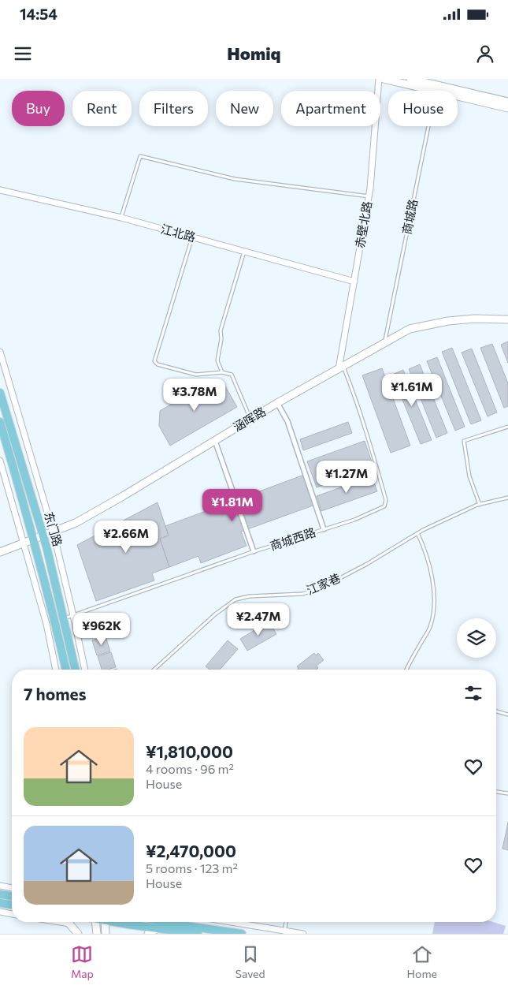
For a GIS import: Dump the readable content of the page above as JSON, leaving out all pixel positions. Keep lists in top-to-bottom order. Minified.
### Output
{"streets":{"main road":["东门路"],"street":["赤壁北路","江北路","涵晖路"],"lane":["商城路","商城西路","江家巷"]},"crossings":[["商城路","涵晖路"],["赤壁北路","江北路"],["赤壁北路","涵晖路"],["赤壁北路","商城西路"],["涵晖路","东门路"],["涵晖路","商城西路"],["东门路","商城西路"]],"page":{"status":"14:54","header":"Homiq","chip":["Buy","Rent","Filters","New","Apartment","House"],"price":["¥1.61M","¥3.78M","¥1.27M","¥1.81M","¥2.66M","¥2.47M","¥962K"],"heading":"7 homes","list":[{"name":"¥1,810,000","note":"4 rooms · 96 m² · House"},{"name":"¥2,470,000","note":"5 rooms · 123 m² · House"}],"tabs":["Map","Saved","Home"]}}
